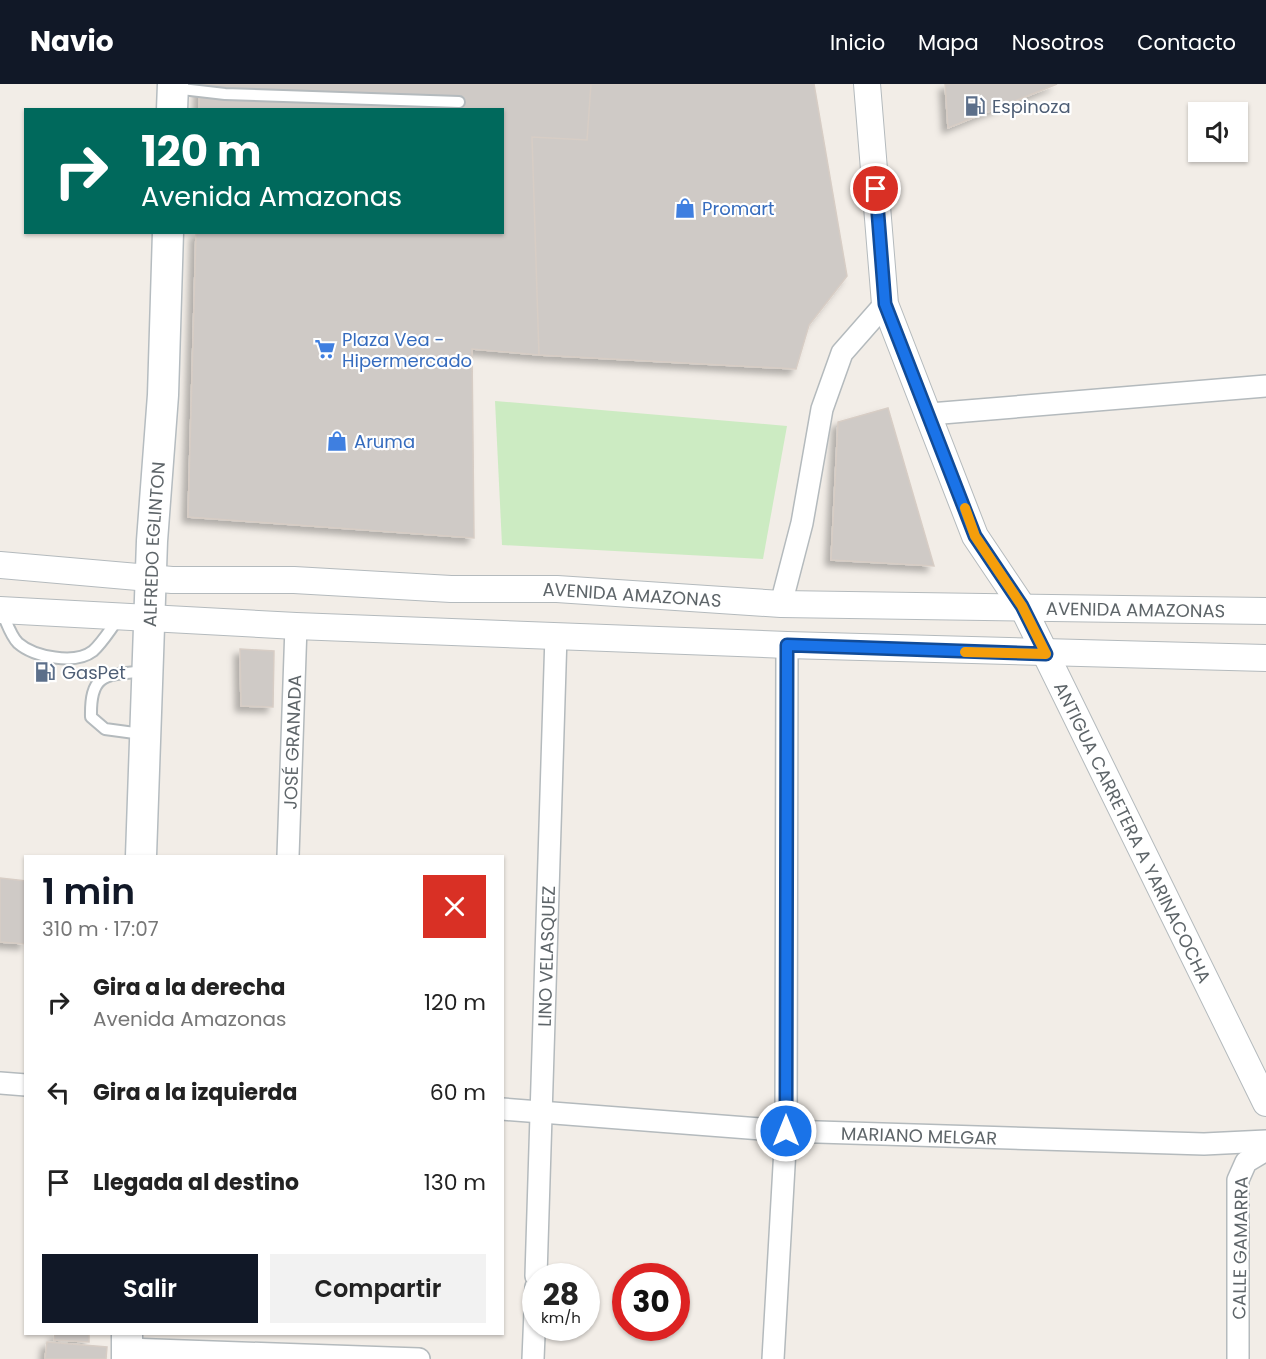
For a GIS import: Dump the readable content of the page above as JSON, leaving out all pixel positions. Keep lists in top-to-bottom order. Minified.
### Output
{"streets":{"main road":["ALFREDO EGLINTON"],"street":["AVENIDA AMAZONAS","JOSÉ GRANADA","ANTIGUA CARRETERA A YARINACOCHA","LINO VELASQUEZ","MARIANO MELGAR","CALLE GAMARRA"]},"crossings":[["ALFREDO EGLINTON","AVENIDA AMAZONAS"],["AVENIDA AMAZONAS","ANTIGUA CARRETERA A YARINACOCHA"],["LINO VELASQUEZ","MARIANO MELGAR"]],"places":{"fuel station":["Espinoza","GasPet"],"shop":["Promart","Aruma"],"supermarket":["Plaza Vea - Hipermercado"]},"page":{"header":"Navio","nav":["Inicio","Mapa","Nosotros","Contacto"],"turn":["120 m","Avenida Amazonas"],"heading":["1 min","310 m · 17:07"],"list":[{"name":"Gira a la derecha","note":"Avenida Amazonas","value":"120 m"},{"name":"Gira a la izquierda","value":"60 m"},{"name":"Llegada al destino","value":"130 m"}],"buttons":["Salir","Compartir"],"speed":"28 km/h","limit":"30"}}
